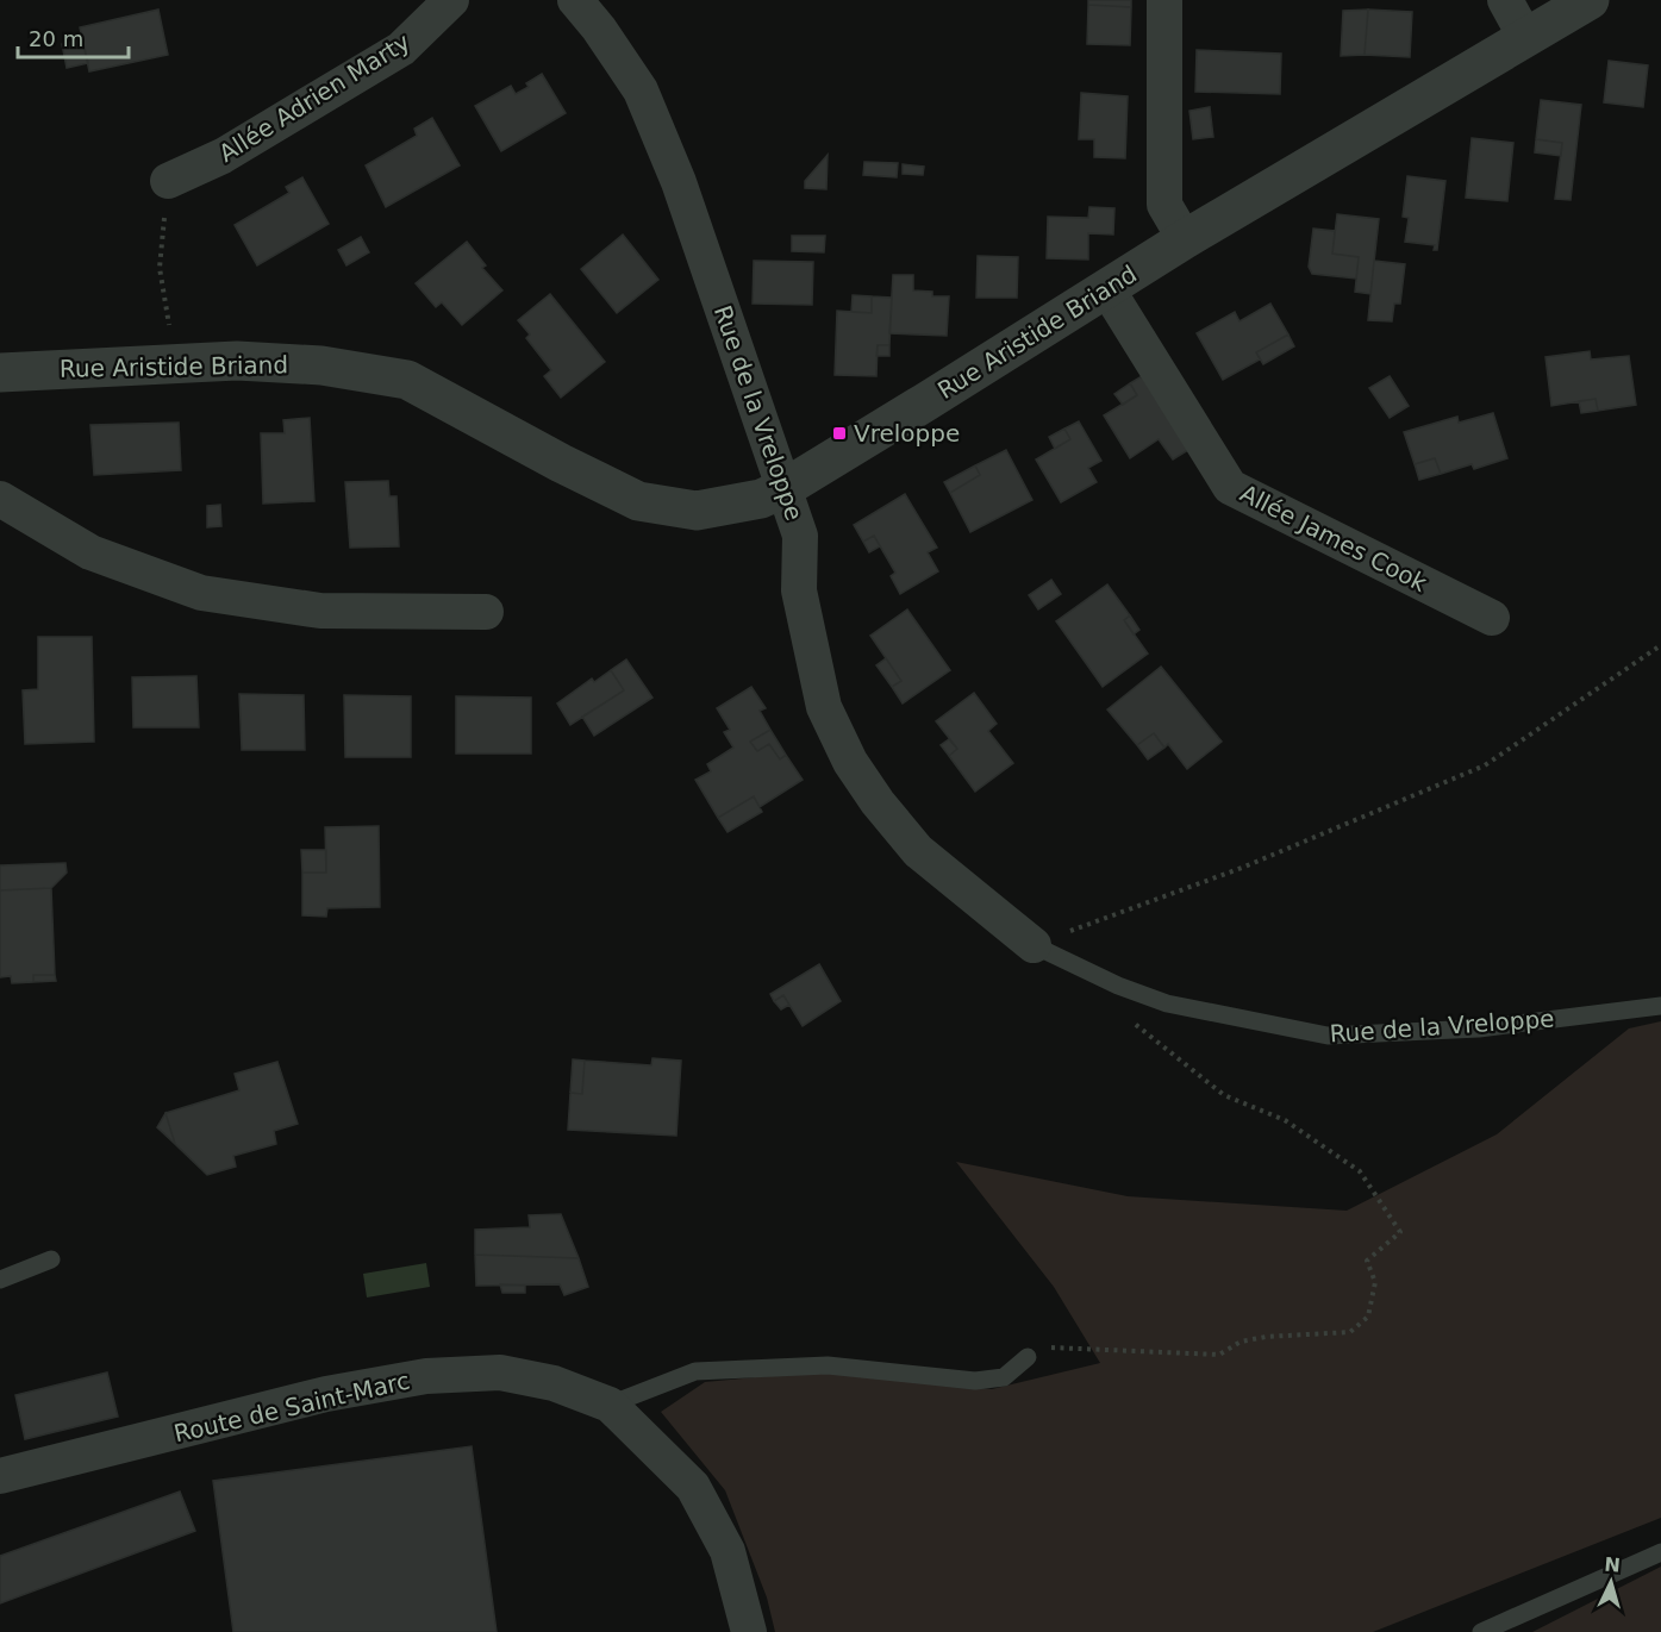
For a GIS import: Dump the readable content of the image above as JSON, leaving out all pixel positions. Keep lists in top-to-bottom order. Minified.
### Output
{"streets":{"street":["Allée Adrien Marty","Rue Aristide Briand","Rue de la Vreloppe","Allée James Cook","Route de Saint-Marc"]},"crossings":[["Rue Aristide Briand","Rue de la Vreloppe"],["Rue Aristide Briand","Allée James Cook"]],"places":{"transit":["Vreloppe"]},"scale_bar":"20 m","north":"top"}
